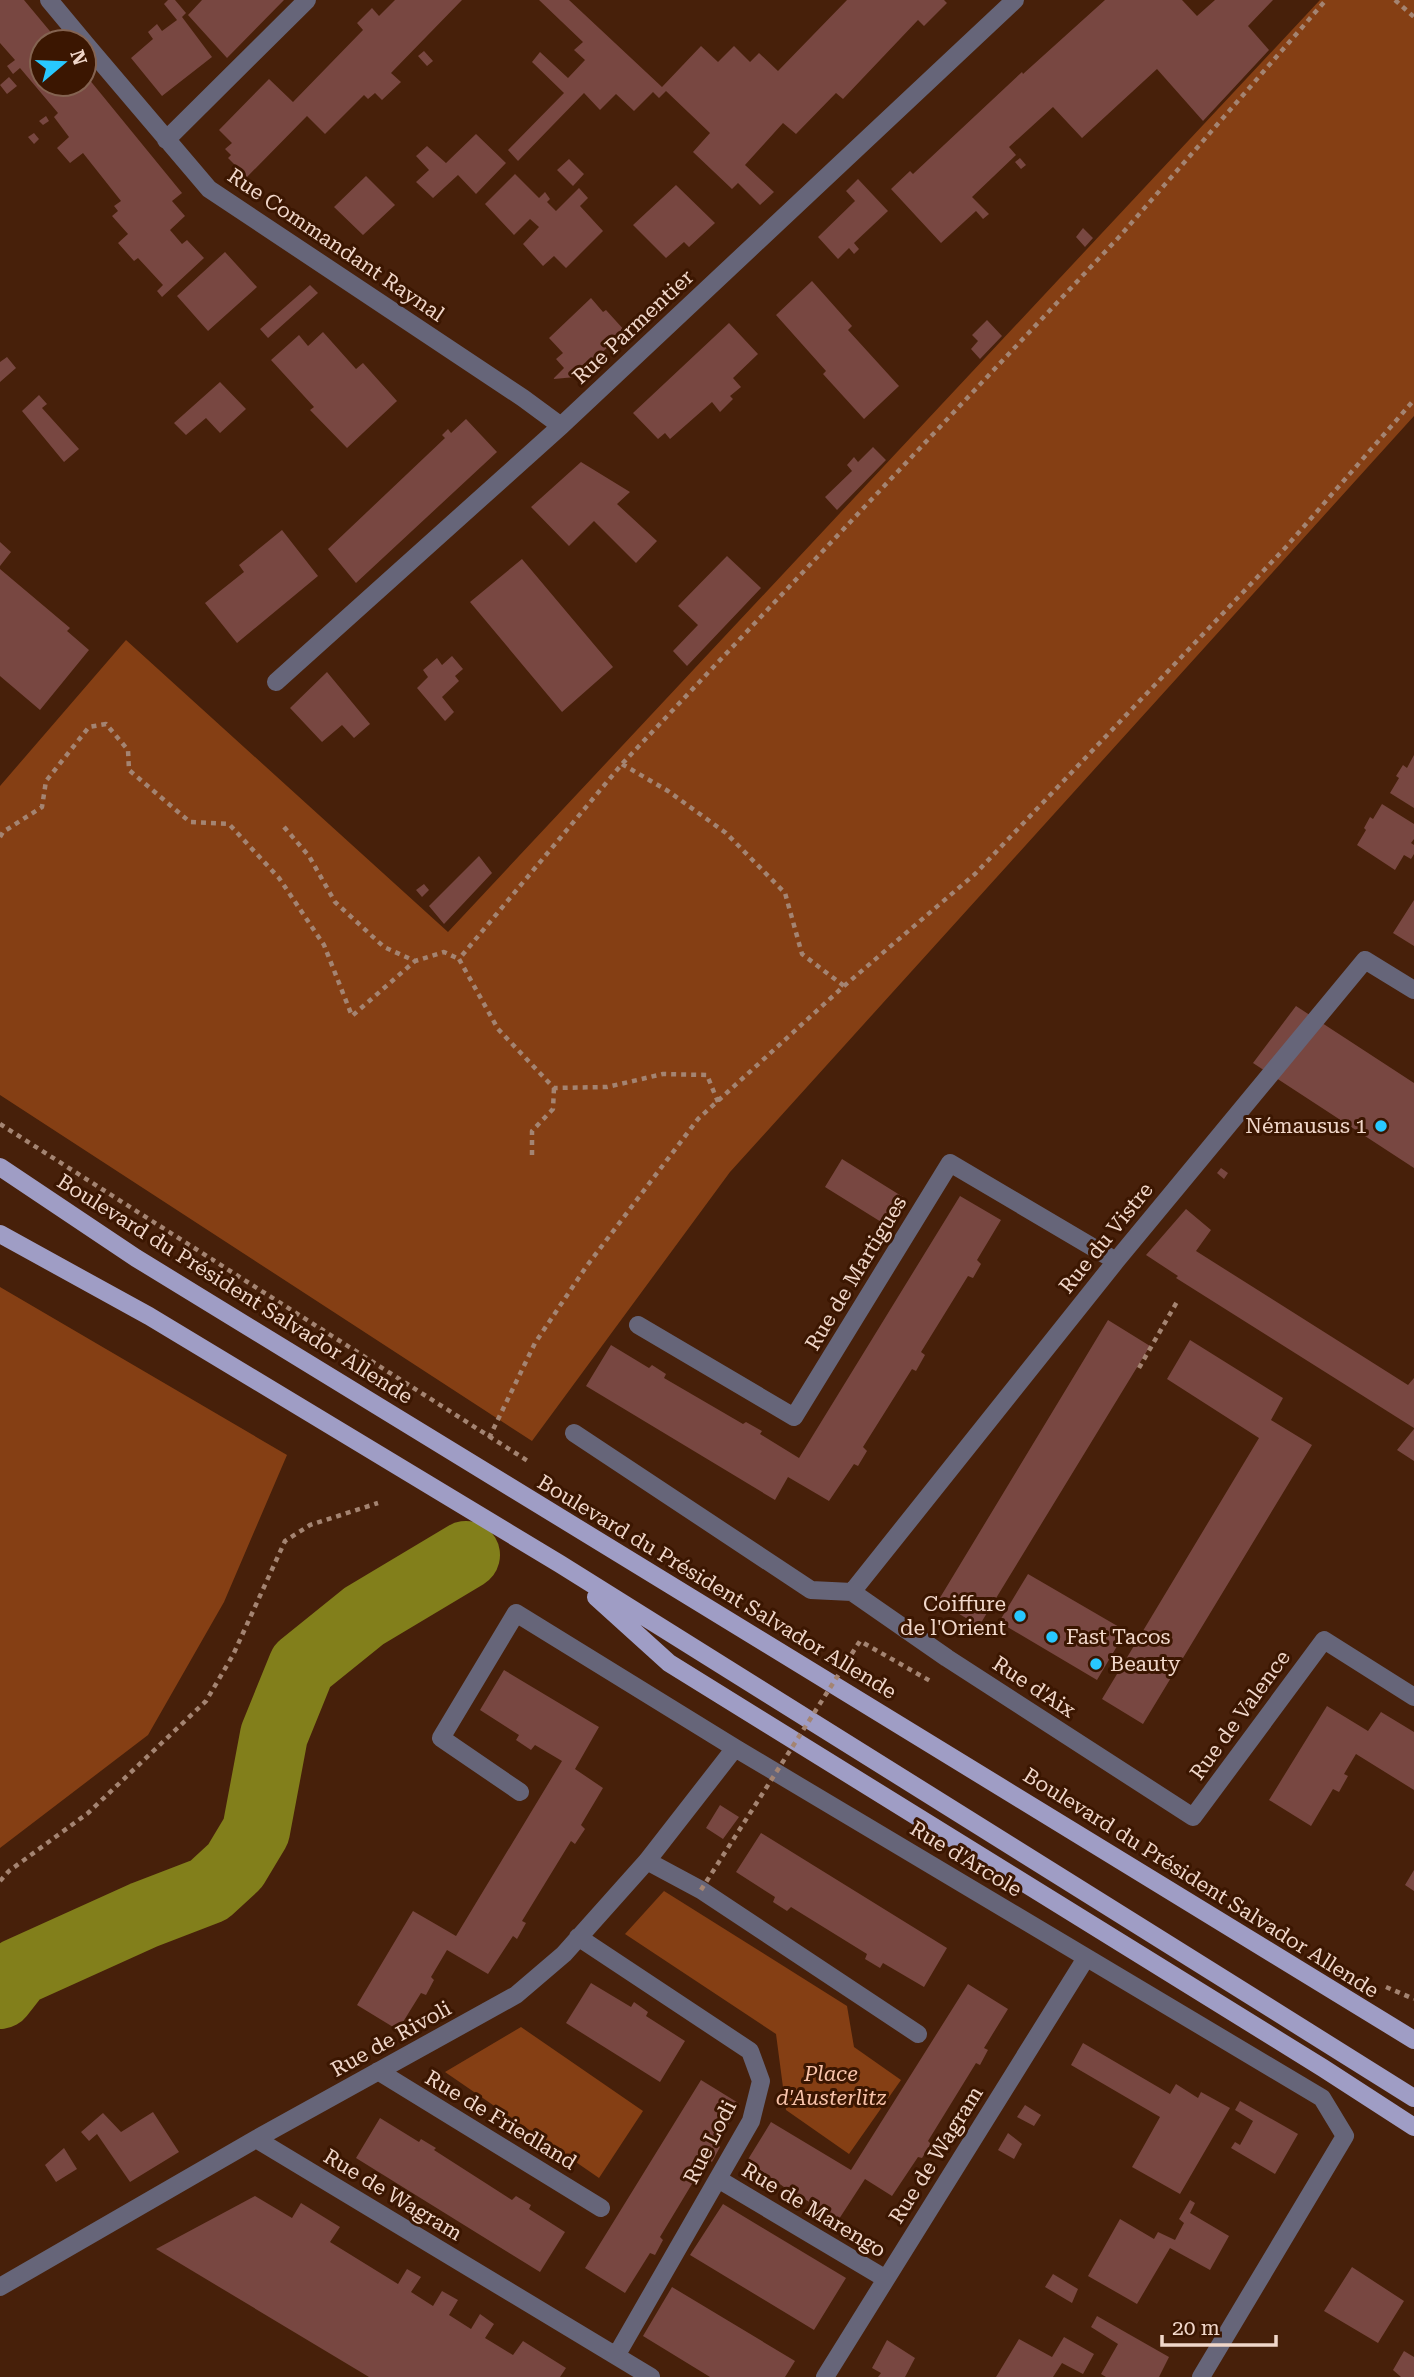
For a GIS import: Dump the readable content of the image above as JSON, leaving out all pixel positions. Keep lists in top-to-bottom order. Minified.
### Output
{"streets":{"main road":["Boulevard du Président Salvador Allende"],"street":["Rue Commandant Raynal","Rue Parmentier","Rue du Vistre","Rue de Martigues","Rue d'Aix","Rue de Valence","Rue d'Arcole","Rue de Rivoli","Rue de Friedland","Rue Lodi","Rue de Wagram","Rue de Marengo"]},"crossings":[["Rue Commandant Raynal","Rue Parmentier"],["Rue du Vistre","Rue de Martigues"],["Rue du Vistre","Rue d'Aix"],["Rue d'Aix","Rue de Valence"],["Rue d'Arcole","Rue de Rivoli"],["Rue d'Arcole","Rue de Wagram"],["Rue de Rivoli","Rue de Friedland"],["Rue de Rivoli","Rue Lodi"],["Rue de Rivoli","Rue de Wagram"],["Rue Lodi","Rue de Wagram"],["Rue Lodi","Rue de Marengo"],["Rue de Wagram","Rue de Marengo"]],"parks":["Place d'Austerlitz"],"places":["Némausus 1","Coiffure de l'Orient","Fast Tacos","Beauty"],"scale_bar":"20 m","north":"right"}
